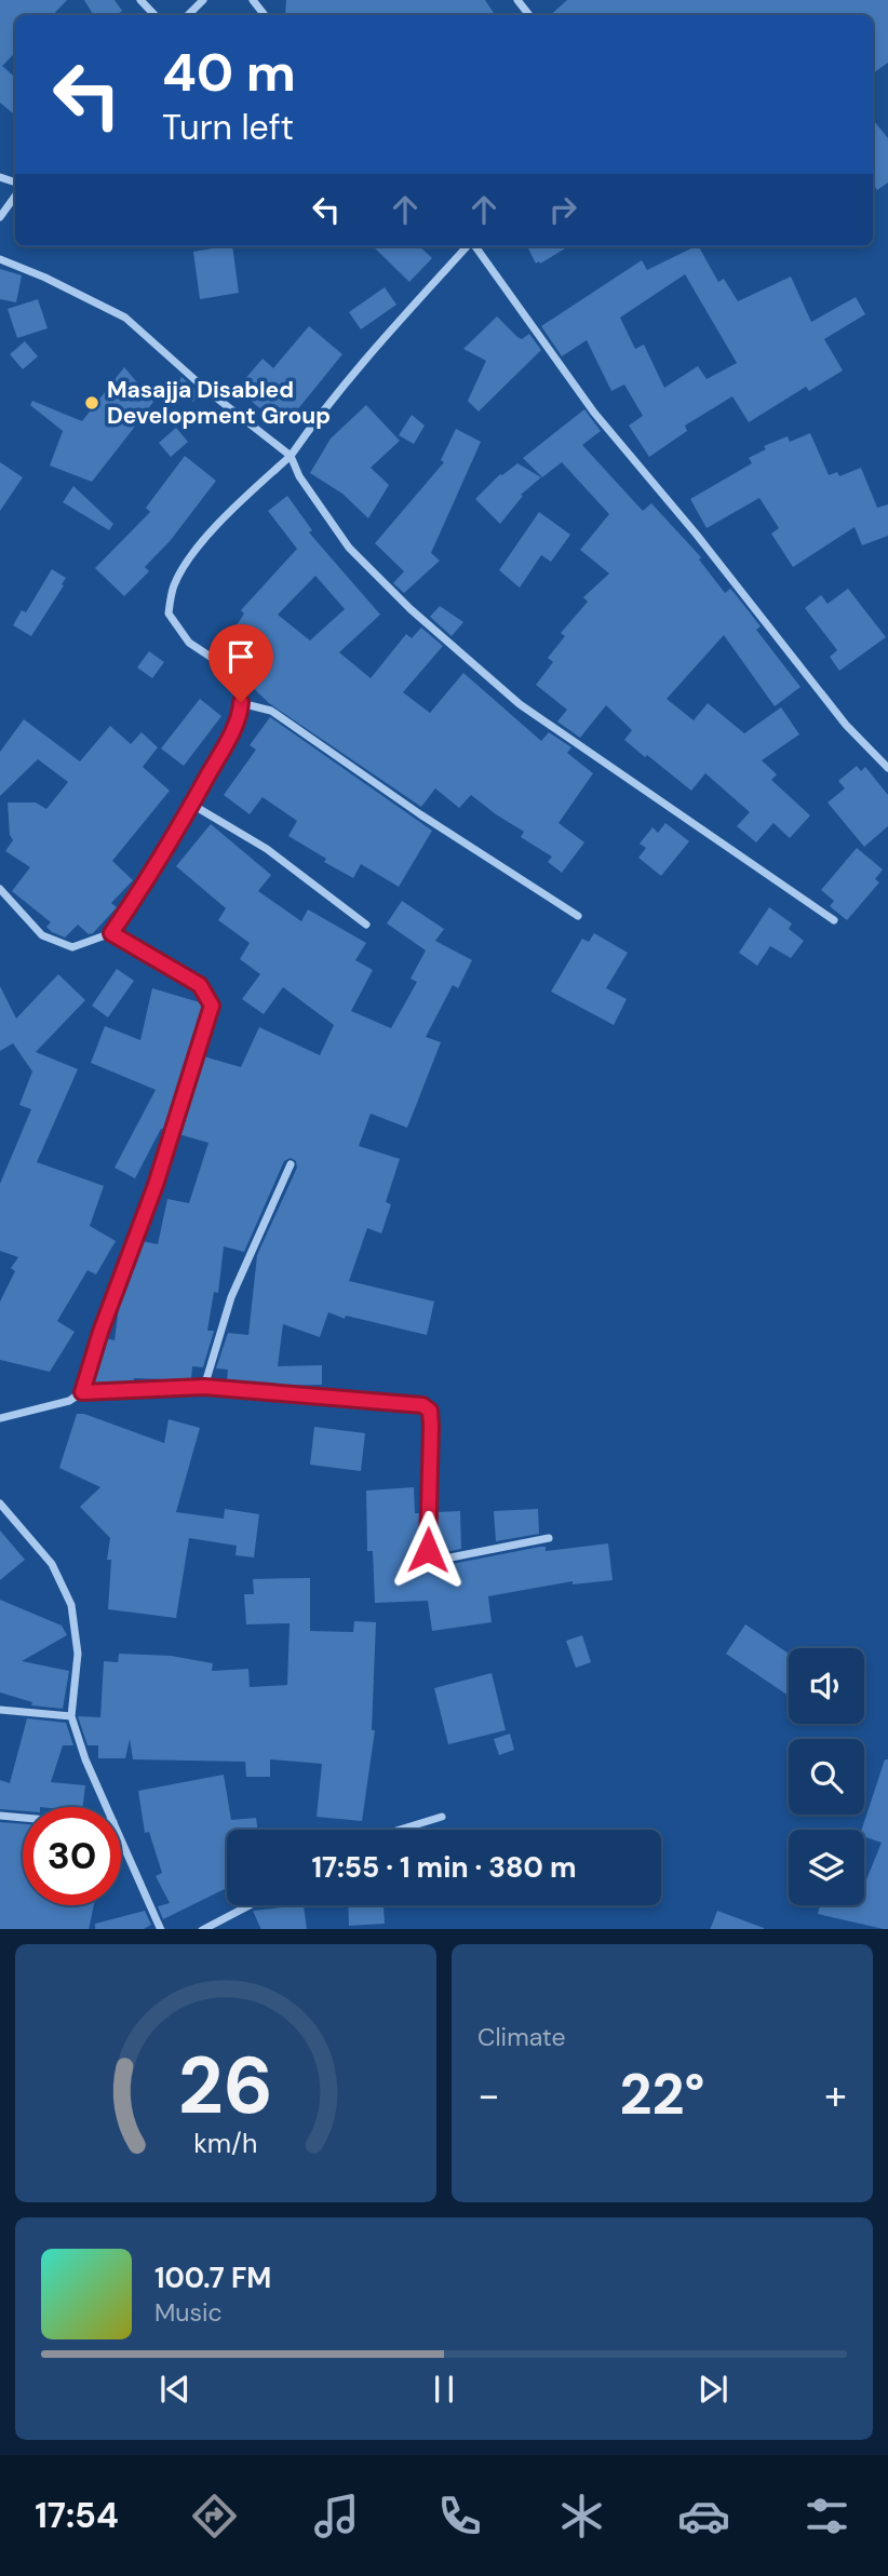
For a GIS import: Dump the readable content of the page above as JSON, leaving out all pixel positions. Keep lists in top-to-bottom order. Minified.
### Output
{"places":["Masajja Disabled Development Group"],"page":{"turn":["40 m","Turn left"],"limit":"30","trip":"17:55 · 1 min · 380 m","tile":"Climate","heat":["−","22°","+"],"song":["100.7 FM","Music"],"tabs":"17:54","gauge":["26","km/h"]}}
